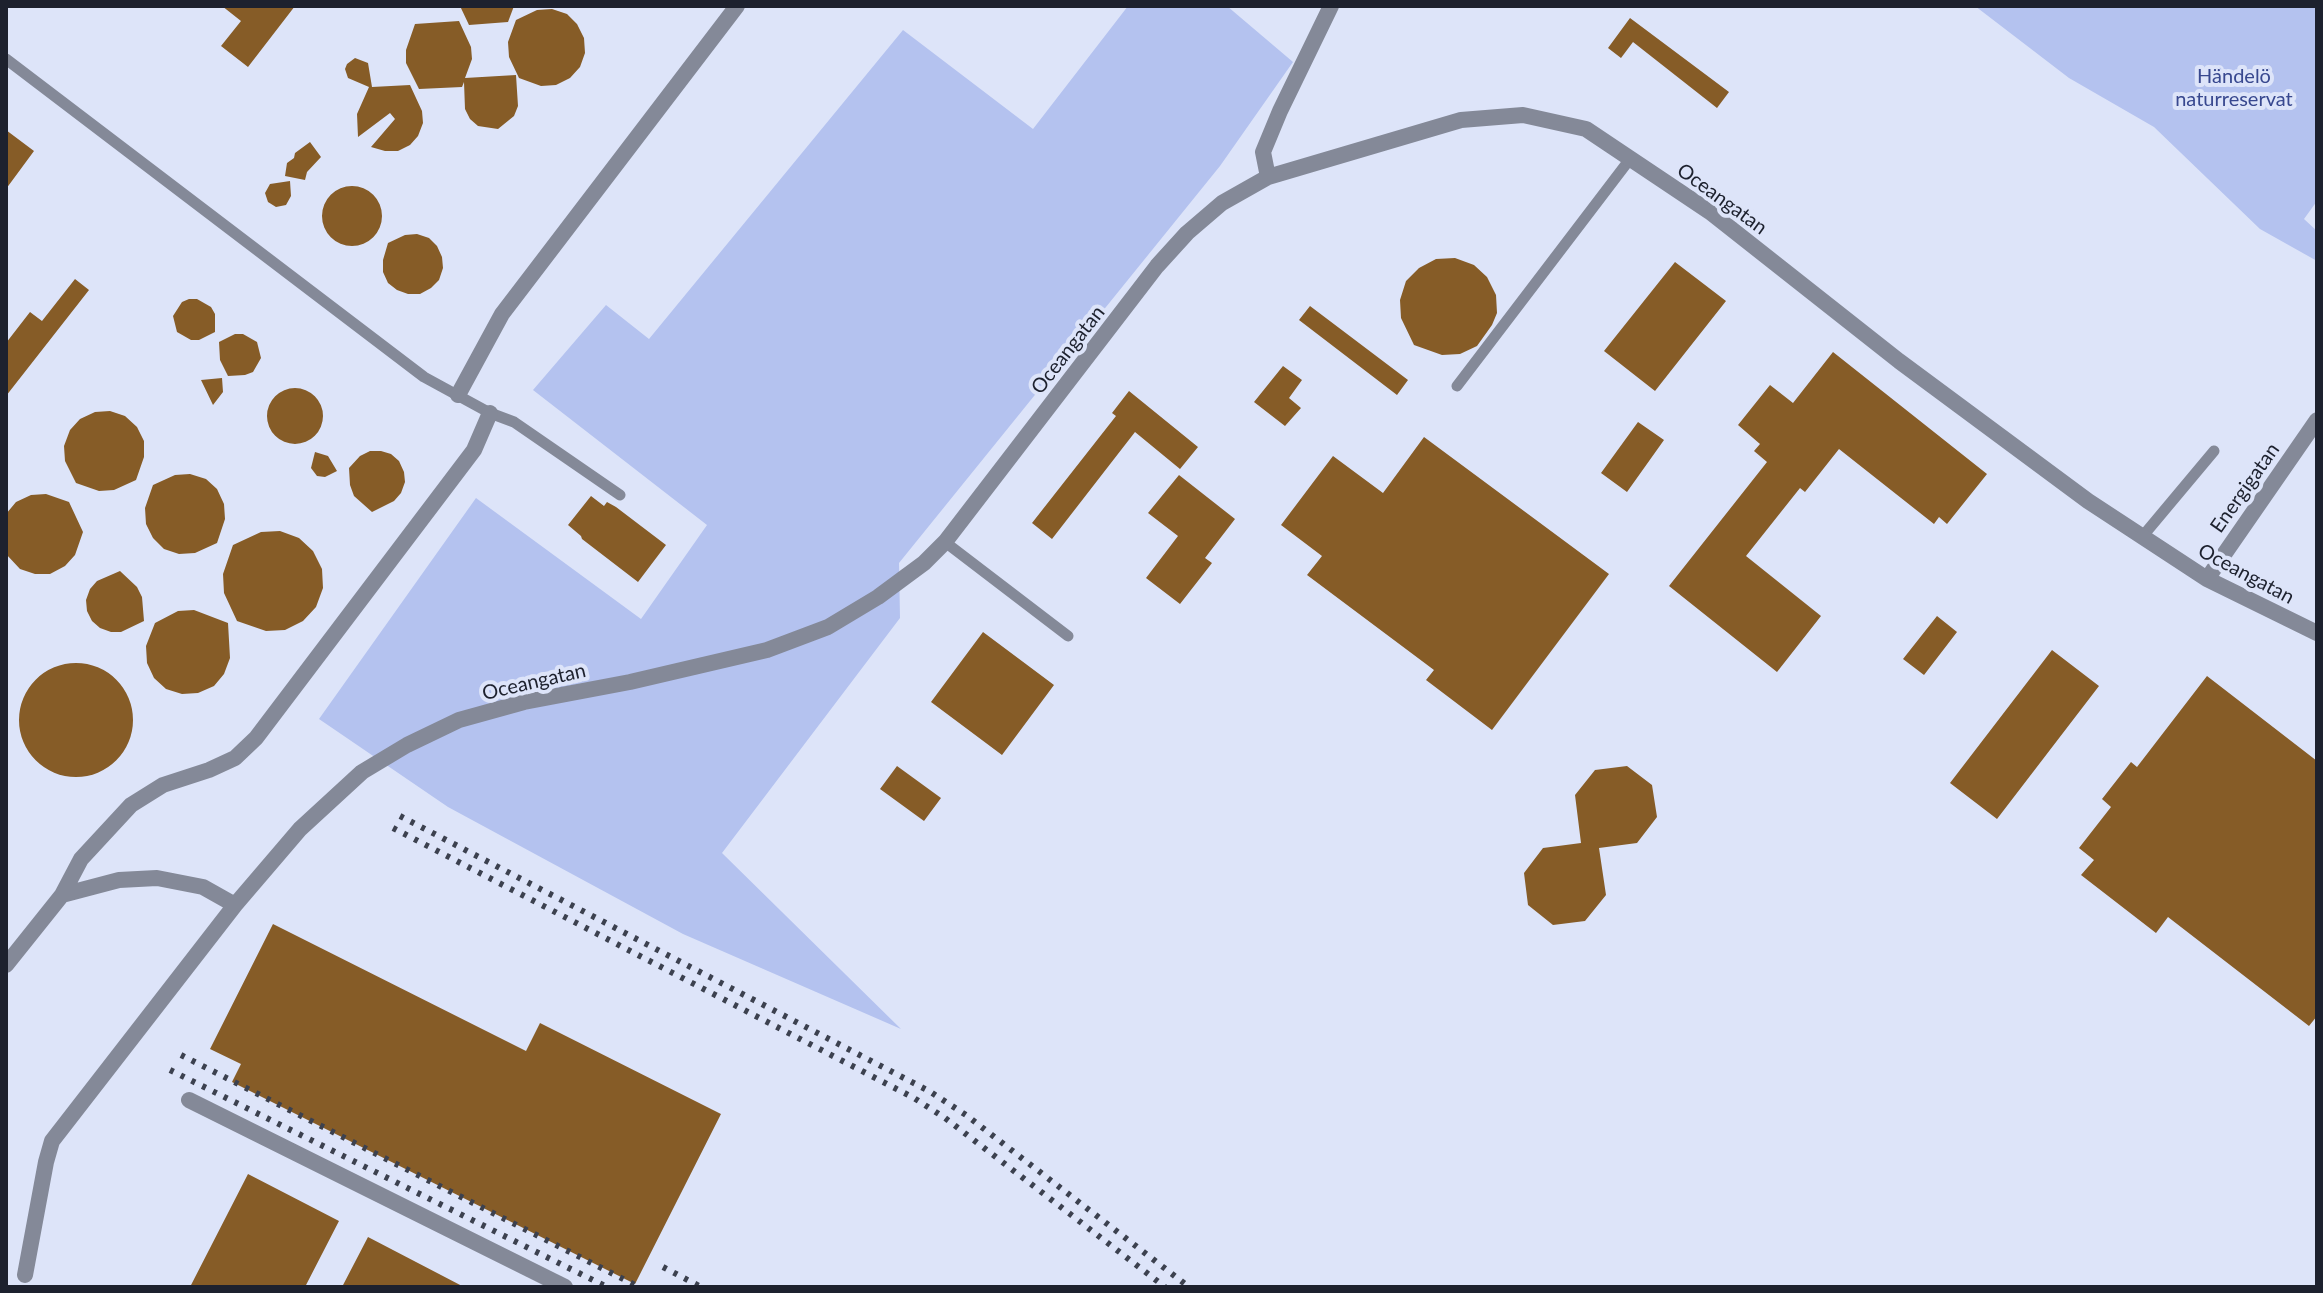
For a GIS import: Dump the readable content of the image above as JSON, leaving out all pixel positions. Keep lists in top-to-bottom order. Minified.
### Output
{"streets":{"street":["Oceangatan","Energigatan"]},"crossings":[["Oceangatan","Energigatan"]],"parks":["Händelö naturreservat"]}
